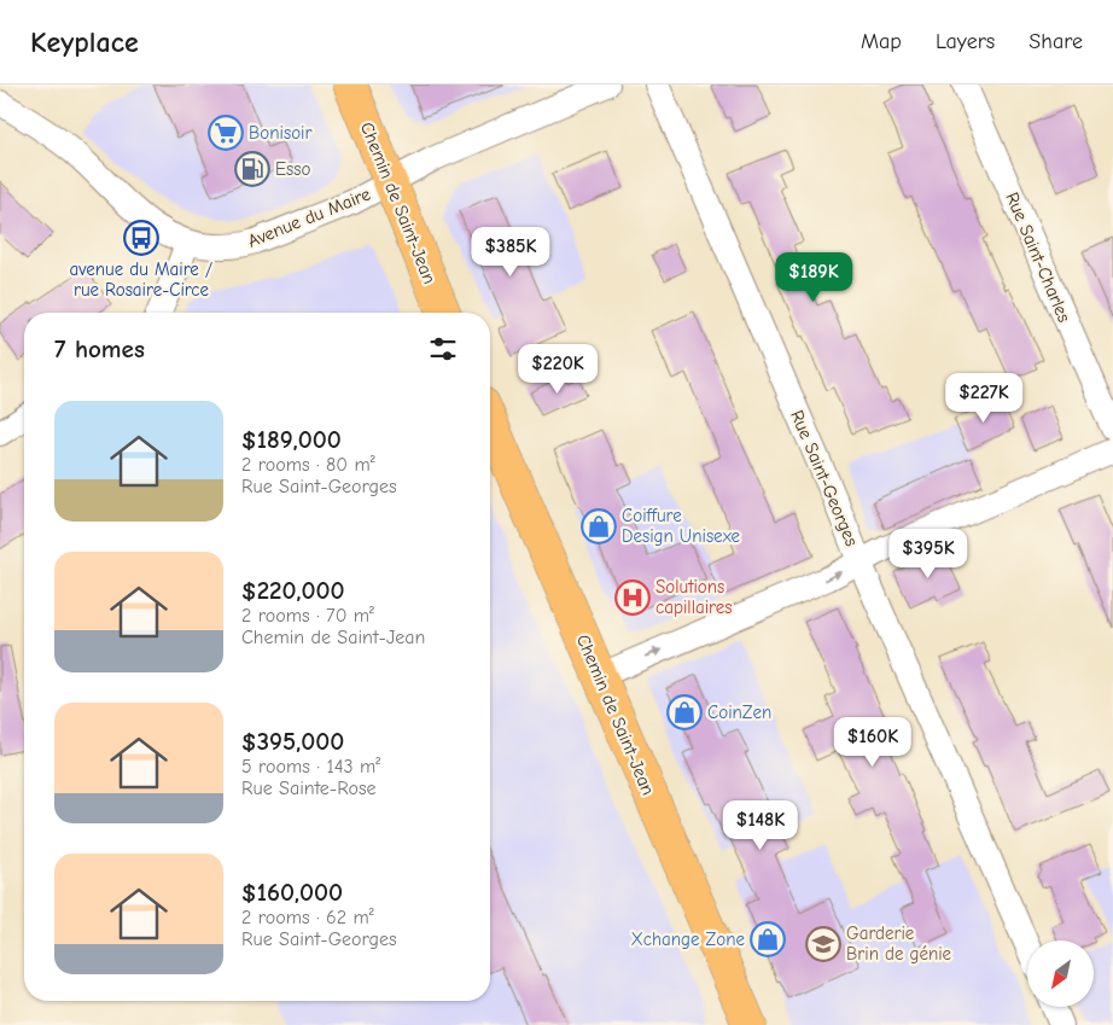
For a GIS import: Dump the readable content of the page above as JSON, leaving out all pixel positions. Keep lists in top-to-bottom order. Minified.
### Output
{"streets":{"main road":["Chemin de Saint-Jean"],"street":["Avenue du Maire","Rue Saint-Charles","Rue Saint-Georges"]},"crossings":[["Chemin de Saint-Jean","Avenue du Maire"]],"places":{"supermarket":["Bonisoir"],"fuel station":["Esso"],"bus stop":["avenue du Maire / rue Rosaire-Circe"],"shop":["Coiffure Design Unisexe","CoinZen","Xchange Zone"],"hospital":["Solutions capillaires"],"school or university":["Garderie Brin de génie"]},"north":"bottom left","page":{"header":"Keyplace","nav":["Map","Layers","Share"],"price":["$385K","$189K","$220K","$227K","$395K","$160K","$148K"],"heading":"7 homes","list":[{"name":"$189,000","note":"2 rooms · 80 m² · Rue Saint-Georges"},{"name":"$220,000","note":"2 rooms · 70 m² · Chemin de Saint-Jean"},{"name":"$395,000","note":"5 rooms · 143 m² · Rue Sainte-Rose"},{"name":"$160,000","note":"2 rooms · 62 m² · Rue Saint-Georges"}]}}
